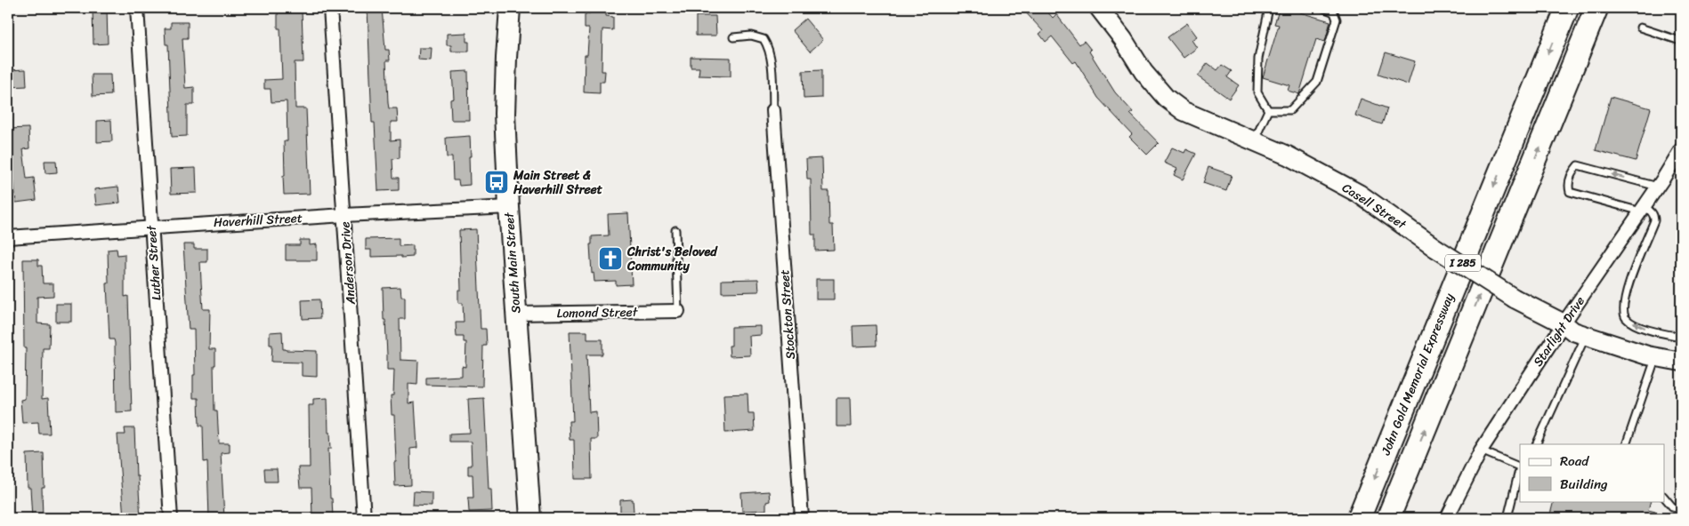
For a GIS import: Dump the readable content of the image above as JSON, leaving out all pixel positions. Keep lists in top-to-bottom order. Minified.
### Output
{"streets":{"highway":["I 285","John Gold Memorial Expressway"],"main road":["South Main Street"],"street":["Casell Street","Haverhill Street","Luther Street","Anderson Drive","Lomond Street","Stockton Street","Starlight Drive"]},"crossings":[["Casell Street","Starlight Drive"],["Haverhill Street","Luther Street"],["Haverhill Street","Anderson Drive"],["Haverhill Street","South Main Street"],["South Main Street","Lomond Street"]],"places":{"bus stop":["Main Street & Haverhill Street"],"church":["Christ's Beloved Community"]},"legend":["Road","Building"]}
